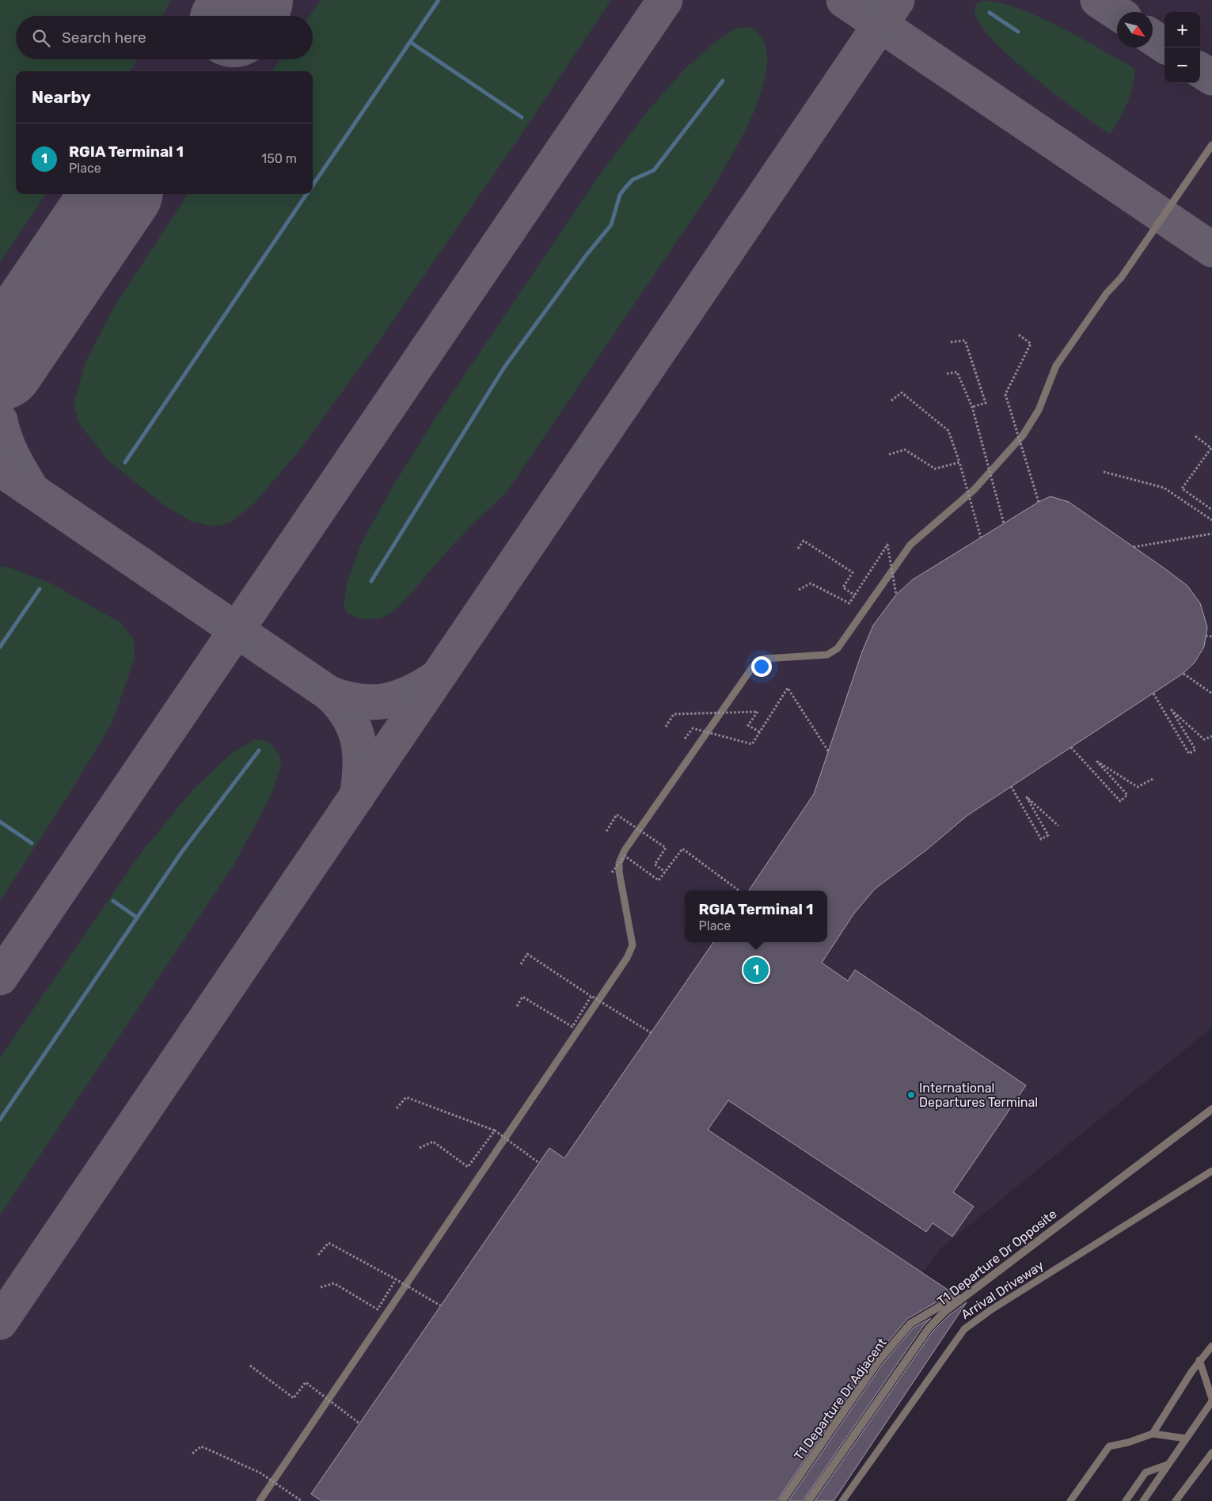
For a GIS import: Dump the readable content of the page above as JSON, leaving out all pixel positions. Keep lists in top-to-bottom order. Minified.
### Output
{"streets":{"street":["T1 Departure Dr Opposite","T1 Departure Dr Adjacent"],"lane":["Arrival Driveway"]},"crossings":[["T1 Departure Dr Opposite","T1 Departure Dr Adjacent"]],"places":["International Departures Terminal"],"north":"bottom right","page":{"map_buttons":["+","−"],"search":"Search here","heading":"Nearby","list":[{"mark":"1","name":"RGIA Terminal 1","note":"Place","value":"150 m"}],"popup":["RGIA Terminal 1","Place"],"pins":"1"}}
